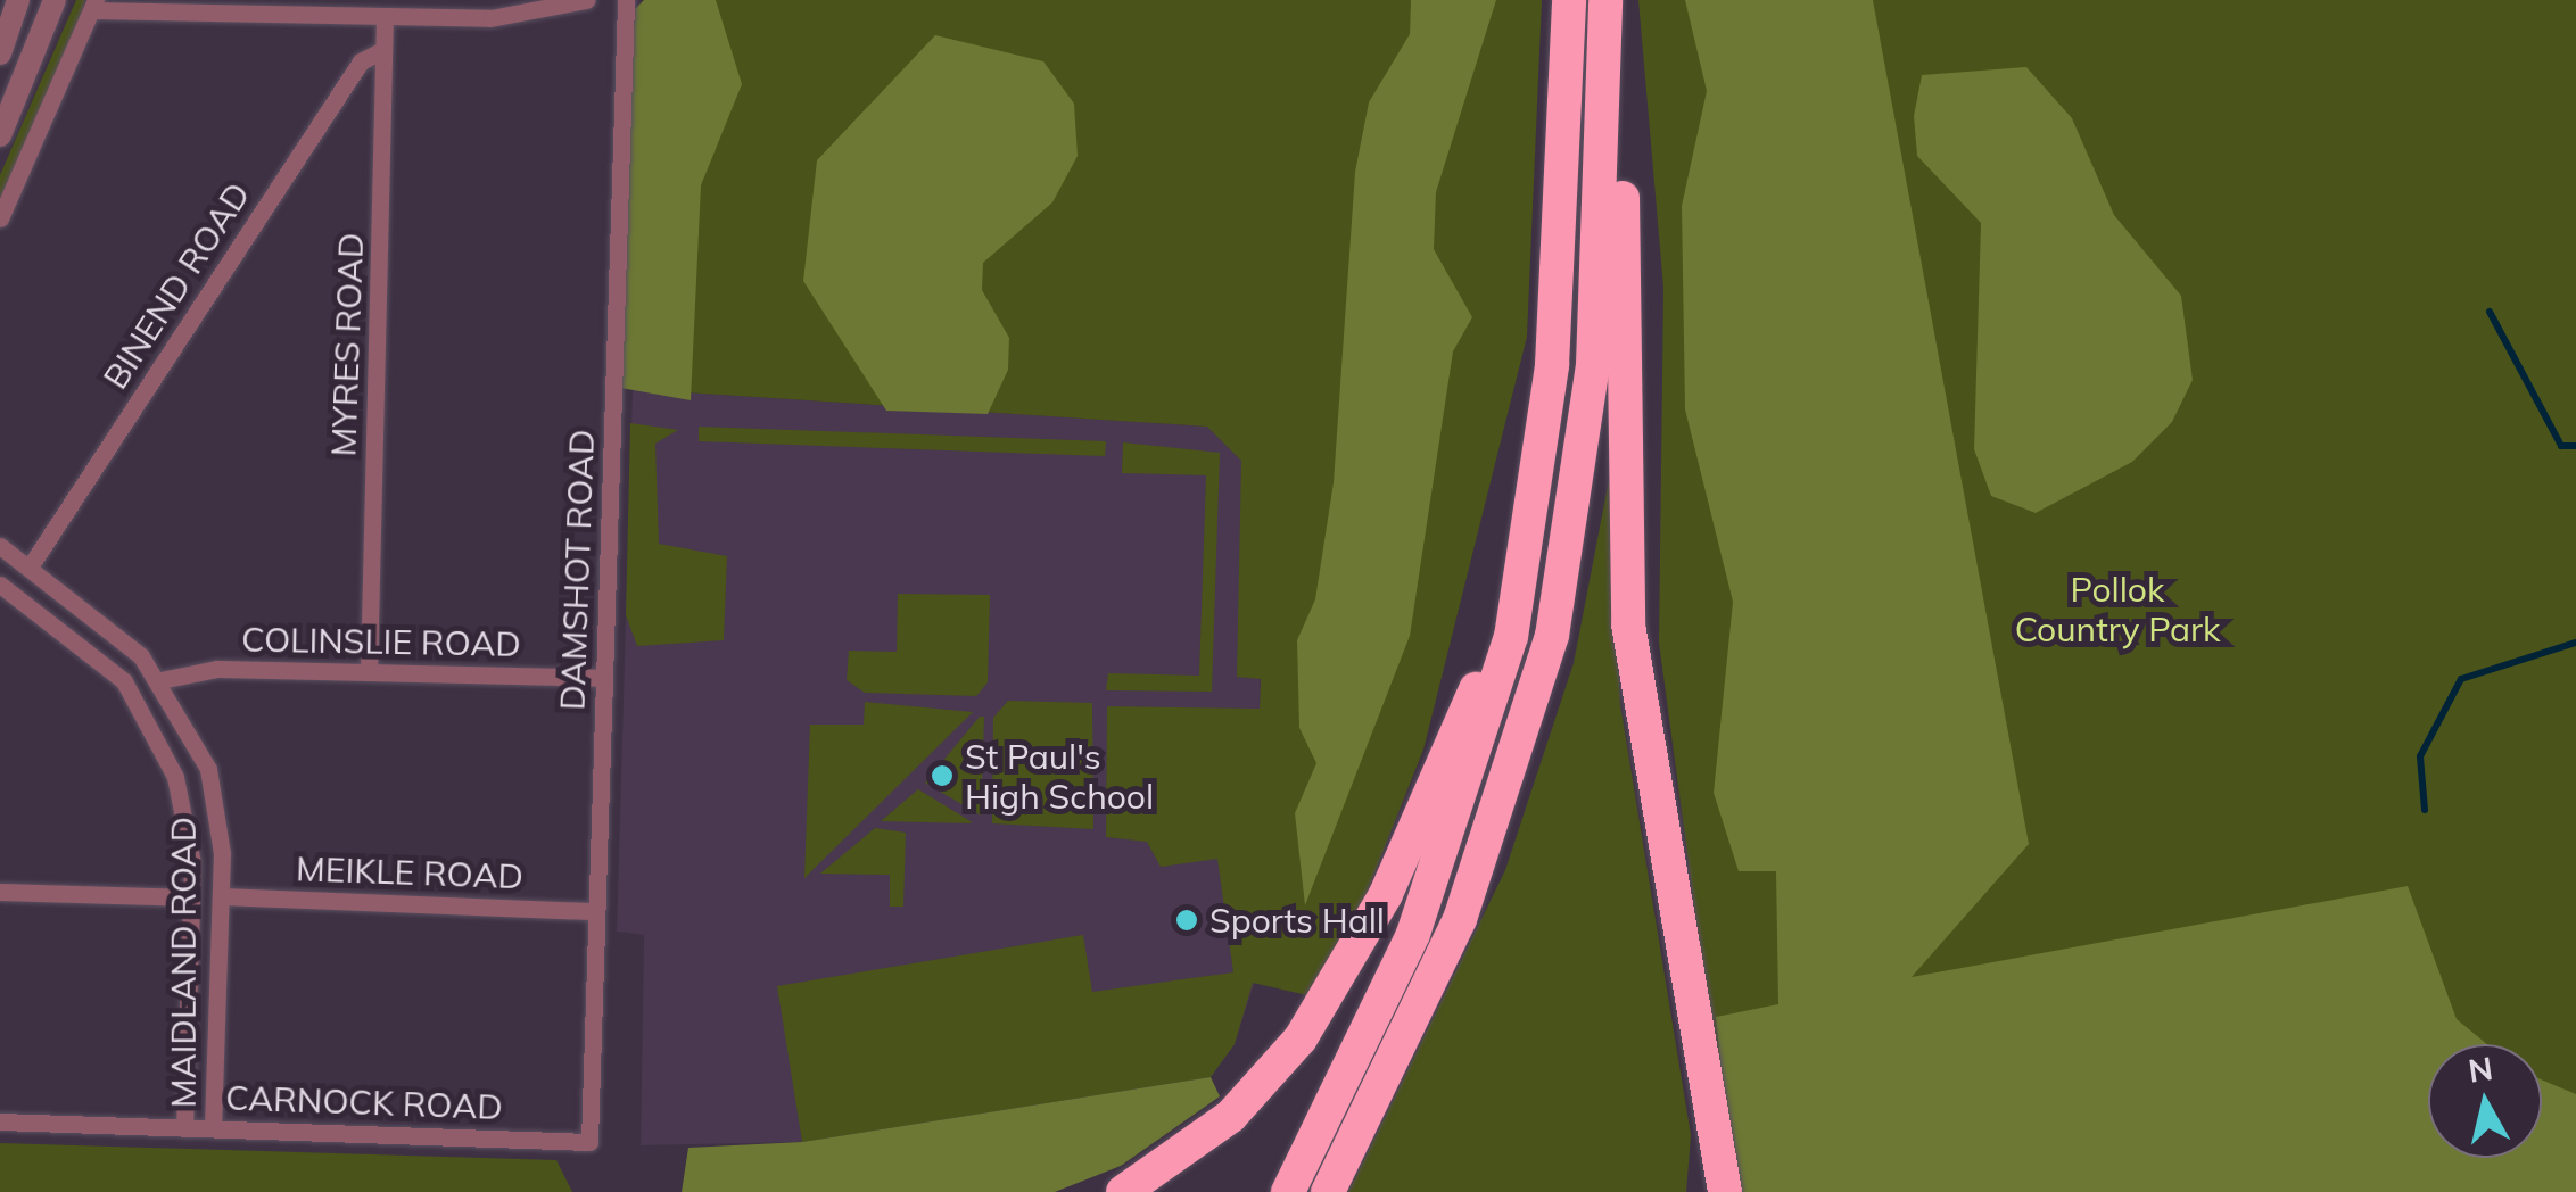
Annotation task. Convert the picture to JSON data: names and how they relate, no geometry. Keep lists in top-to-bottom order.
{
  "streets": {
    "street": [
      "BINEND ROAD",
      "MYRES ROAD",
      "DAMSHOT ROAD",
      "COLINSLIE ROAD",
      "MEIKLE ROAD",
      "MAIDLAND ROAD",
      "CARNOCK ROAD"
    ]
  },
  "crossings": [
    ["BINEND ROAD", "MYRES ROAD"],
    ["BINEND ROAD", "MAIDLAND ROAD"],
    ["MYRES ROAD", "COLINSLIE ROAD"],
    ["DAMSHOT ROAD", "COLINSLIE ROAD"],
    ["DAMSHOT ROAD", "MEIKLE ROAD"],
    ["DAMSHOT ROAD", "CARNOCK ROAD"],
    ["COLINSLIE ROAD", "MAIDLAND ROAD"],
    ["MEIKLE ROAD", "MAIDLAND ROAD"],
    ["MAIDLAND ROAD", "CARNOCK ROAD"]
  ],
  "parks": ["Pollok Country Park"],
  "places": ["St Paul's High School", "Sports Hall"],
  "north": "top"
}
